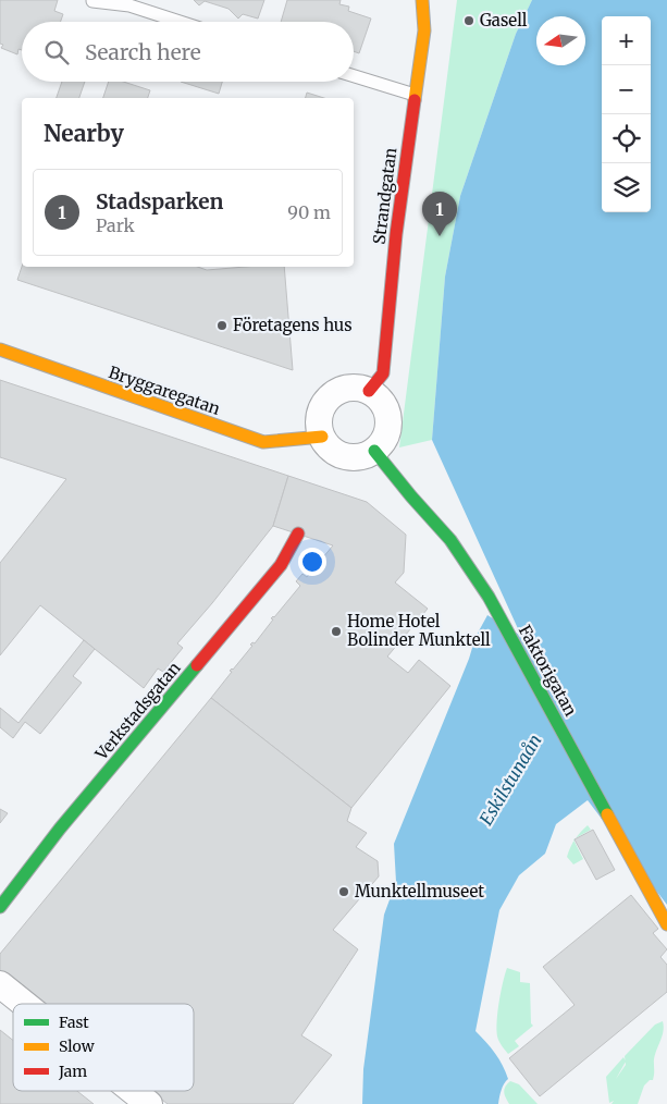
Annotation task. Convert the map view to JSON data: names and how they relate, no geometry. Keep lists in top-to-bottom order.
{
  "streets": {
    "street": [
      "Strandgatan",
      "Bryggaregatan",
      "Faktorigatan",
      "Verkstadsgatan"
    ]
  },
  "crossings": [
    ["Strandgatan", "Bryggaregatan"],
    ["Strandgatan", "Faktorigatan"],
    ["Bryggaregatan", "Faktorigatan"]
  ],
  "water": ["Eskilstunaån"],
  "places": [
    "Gasell",
    "Företagens hus",
    "Home Hotel Bolinder Munktell",
    "Munktellmuseet"
  ],
  "legend": ["Fast", "Slow", "Jam"],
  "north": "left",
  "page": {
    "map_buttons": ["+", "−"],
    "search": "Search here",
    "heading": "Nearby",
    "list": [
      {
        "mark": "1",
        "name": "Stadsparken",
        "note": "Park",
        "value": "90 m"
      }
    ],
    "pins": "1"
  }
}
